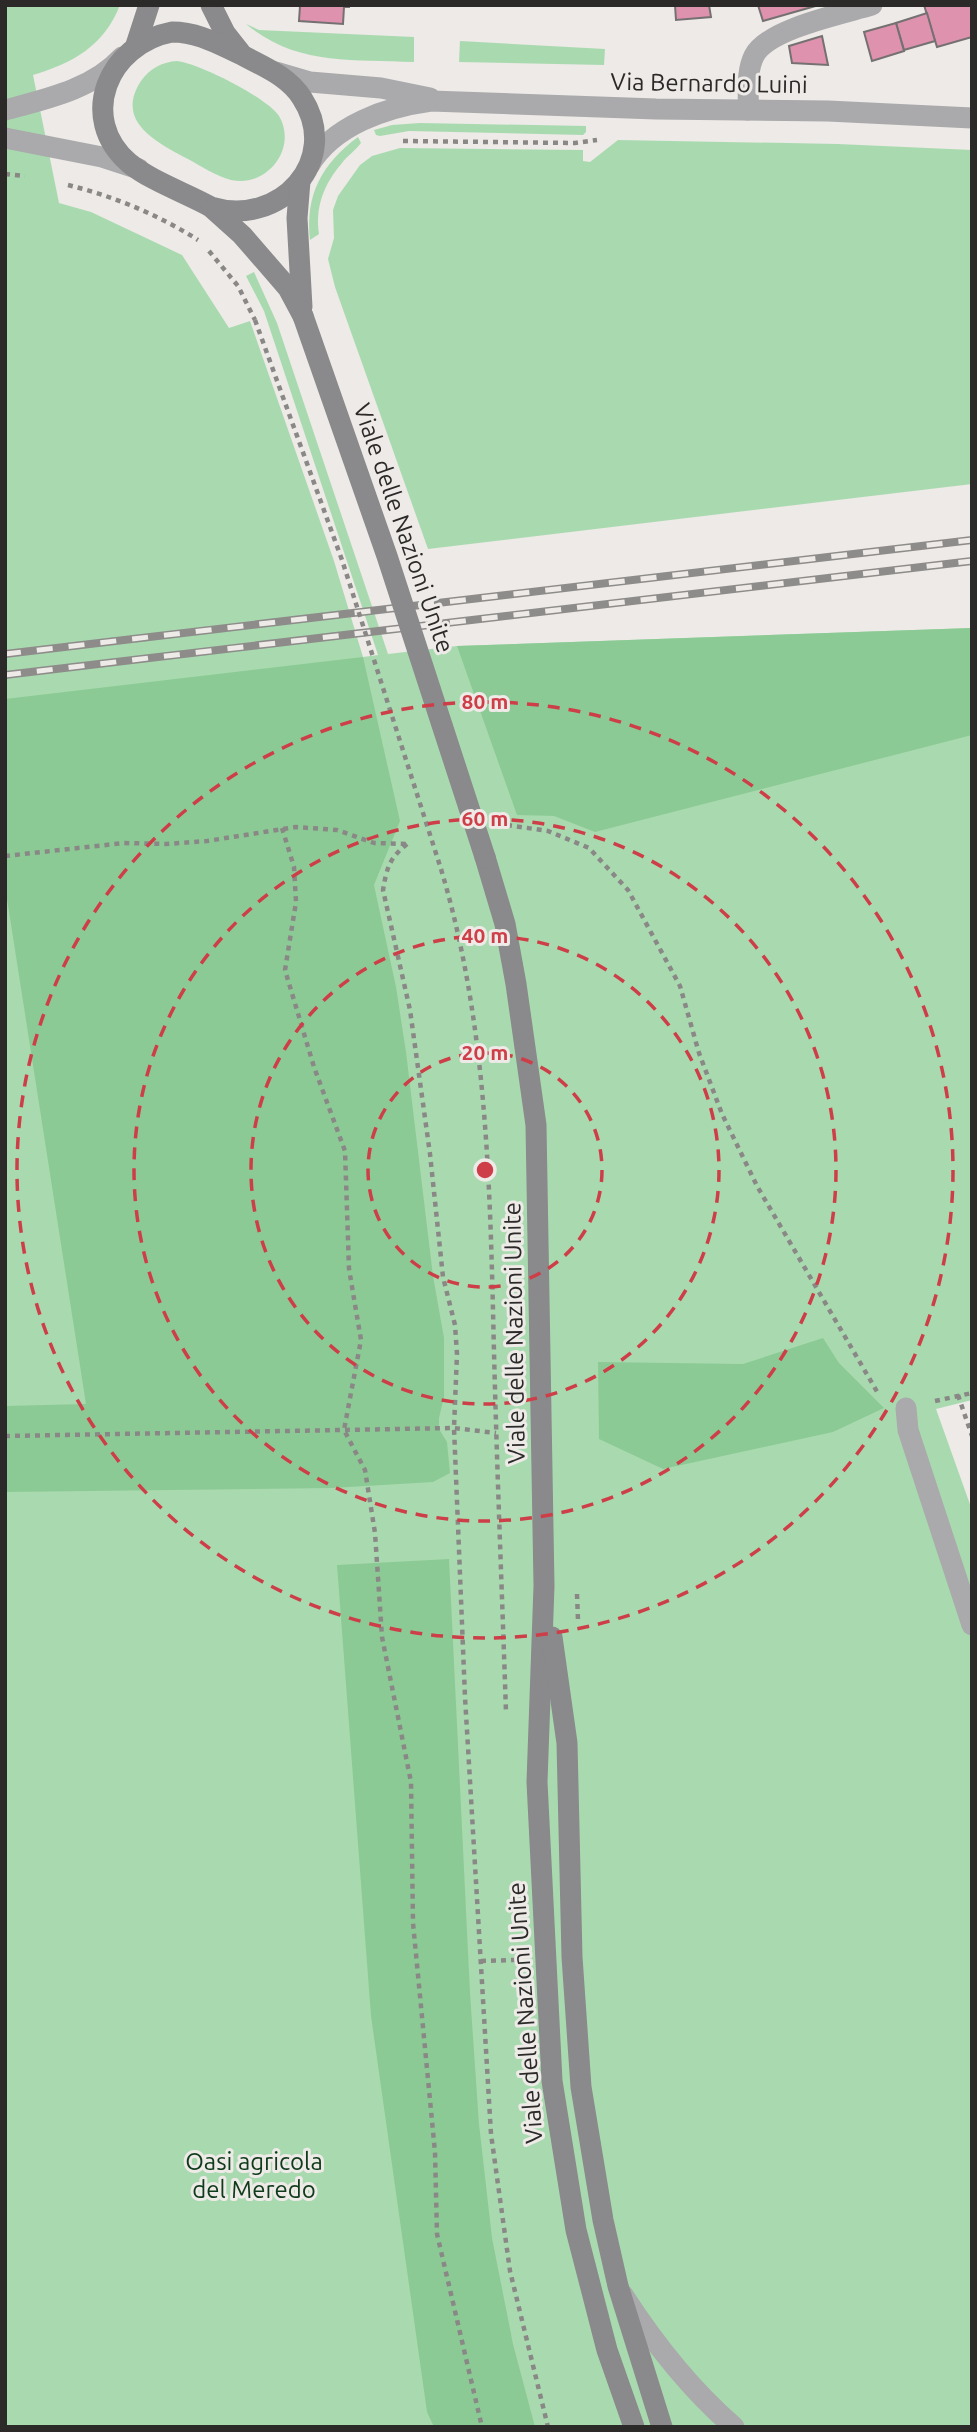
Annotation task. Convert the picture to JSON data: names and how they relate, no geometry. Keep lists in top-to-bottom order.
{
  "streets": {
    "street": ["Via Bernardo Luini", "Viale delle Nazioni Unite"]
  },
  "crossings": [
    ["Via Bernardo Luini", "Viale delle Nazioni Unite"]
  ],
  "parks": ["Oasi agricola del Meredo"],
  "rings": [
    "80 m",
    "60 m",
    "40 m",
    "20 m"
  ]
}
